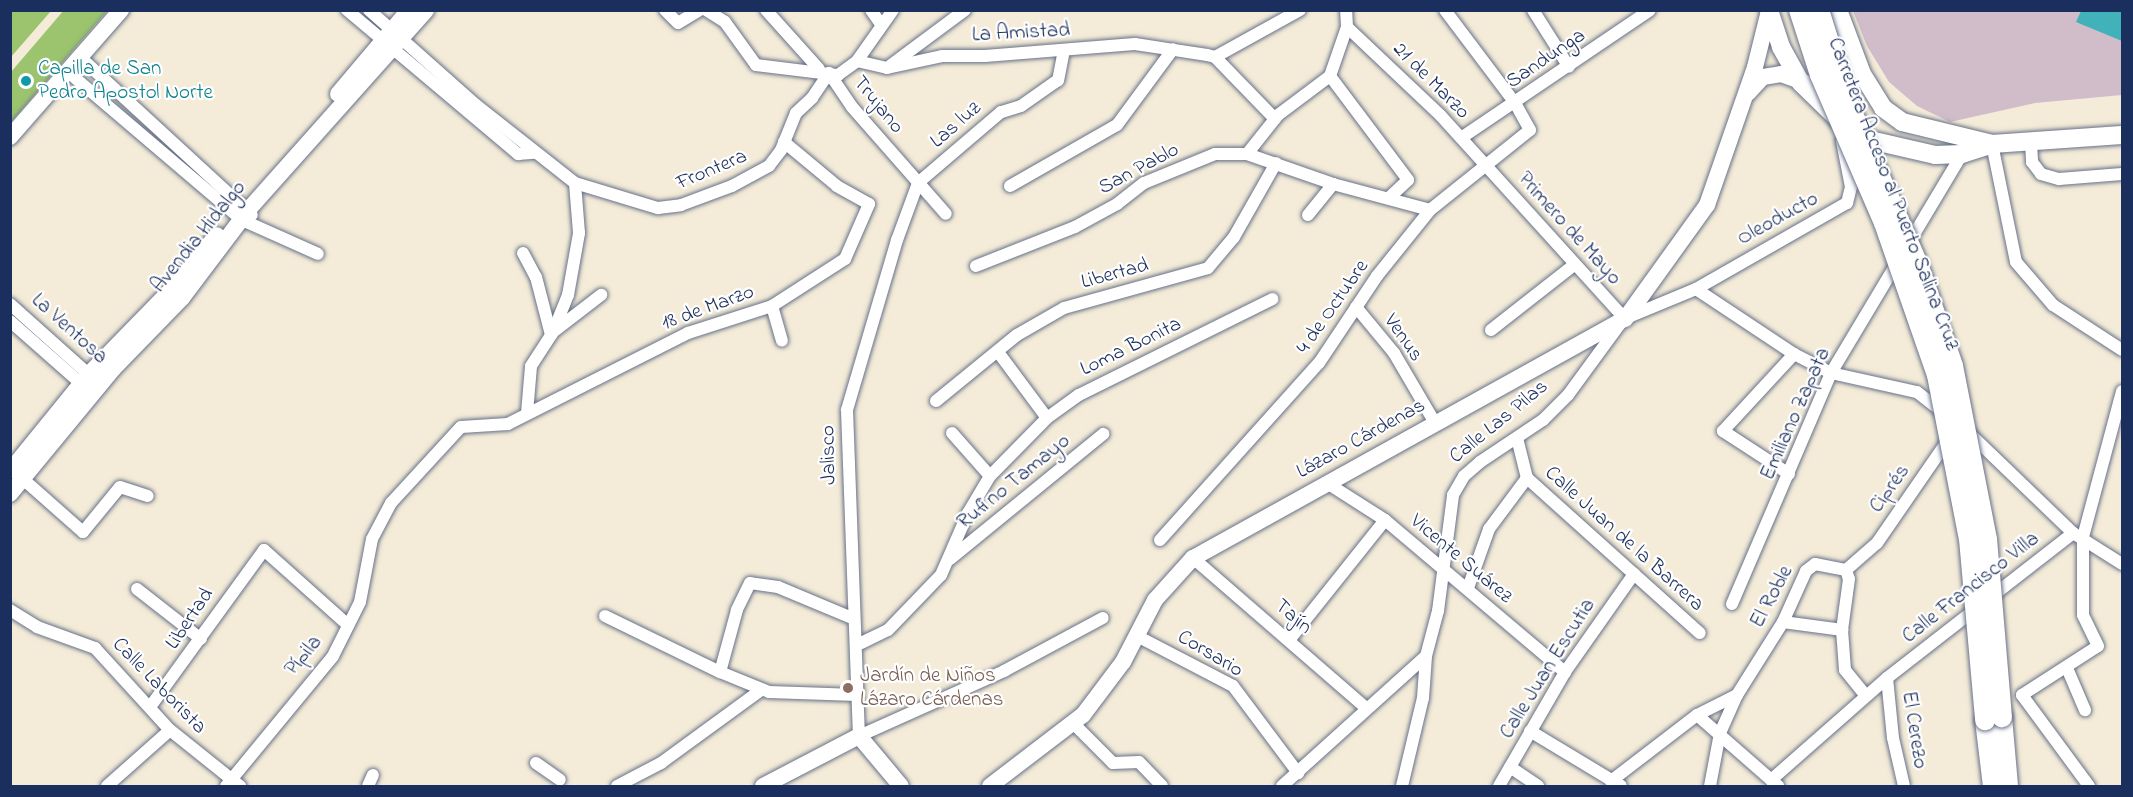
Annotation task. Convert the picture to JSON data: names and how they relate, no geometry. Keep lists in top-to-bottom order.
{
  "streets": {
    "main road": ["Carretera Acceso al Puerto Salina Cruz"],
    "street": [
      "La Amistad",
      "Sandunga",
      "21 de Marzo",
      "Trujano",
      "Las luz",
      "San Pablo",
      "Frontera",
      "Oleoducto",
      "Primero de Mayo",
      "Avendia Hidalgo",
      "Libertad",
      "4 de Octubre",
      "18 de Marzo",
      "La Ventosa",
      "Venus",
      "Loma Bonita",
      "Emiliano Zapata",
      "Calle Las Pilas",
      "Lázaro Cárdenas",
      "Jalisco",
      "Rufino Tamayo",
      "Ciprés",
      "Calle Juan de la Barrera",
      "Vicente Suárez",
      "Calle Francisco Villa",
      "El Roble",
      "Tajín",
      "Corsario",
      "Pípila",
      "Calle Juan Escutia",
      "Calle Laborista",
      "El Cerezo"
    ]
  },
  "crossings": [
    ["La Amistad", "Las luz"],
    ["Sandunga", "21 de Marzo"],
    ["Sandunga", "4 de Octubre"],
    ["21 de Marzo", "Primero de Mayo"],
    ["21 de Marzo", "4 de Octubre"],
    ["Trujano", "Las luz"],
    ["Trujano", "Frontera"],
    ["Trujano", "Jalisco"],
    ["Las luz", "Jalisco"],
    ["San Pablo", "Libertad"],
    ["San Pablo", "4 de Octubre"],
    ["Frontera", "Avendia Hidalgo"],
    ["Frontera", "18 de Marzo"],
    ["Oleoducto", "Primero de Mayo"],
    ["Oleoducto", "Calle Las Pilas"],
    ["Oleoducto", "Lázaro Cárdenas"],
    ["Primero de Mayo", "4 de Octubre"],
    ["Primero de Mayo", "Calle Las Pilas"],
    ["Primero de Mayo", "Lázaro Cárdenas"],
    ["Avendia Hidalgo", "La Ventosa"],
    ["Libertad", "Pípila"],
    ["Libertad", "Calle Laborista"],
    ["4 de Octubre", "Venus"],
    ["18 de Marzo", "Pípila"],
    ["Venus", "Lázaro Cárdenas"],
    ["Loma Bonita", "Rufino Tamayo"],
    ["Calle Las Pilas", "Lázaro Cárdenas"],
    ["Calle Las Pilas", "Calle Juan de la Barrera"],
    ["Calle Las Pilas", "Vicente Suárez"],
    ["Lázaro Cárdenas", "Vicente Suárez"],
    ["Lázaro Cárdenas", "Tajín"],
    ["Lázaro Cárdenas", "Corsario"],
    ["Ciprés", "El Roble"],
    ["Calle Juan de la Barrera", "Calle Juan Escutia"],
    ["Vicente Suárez", "Calle Juan Escutia"],
    ["Calle Francisco Villa", "El Cerezo"],
    ["Pípila", "Calle Laborista"]
  ],
  "places": ["Capilla de San Pedro Apostol Norte", "Jardín de Niños Lázaro Cárdenas"]
}
